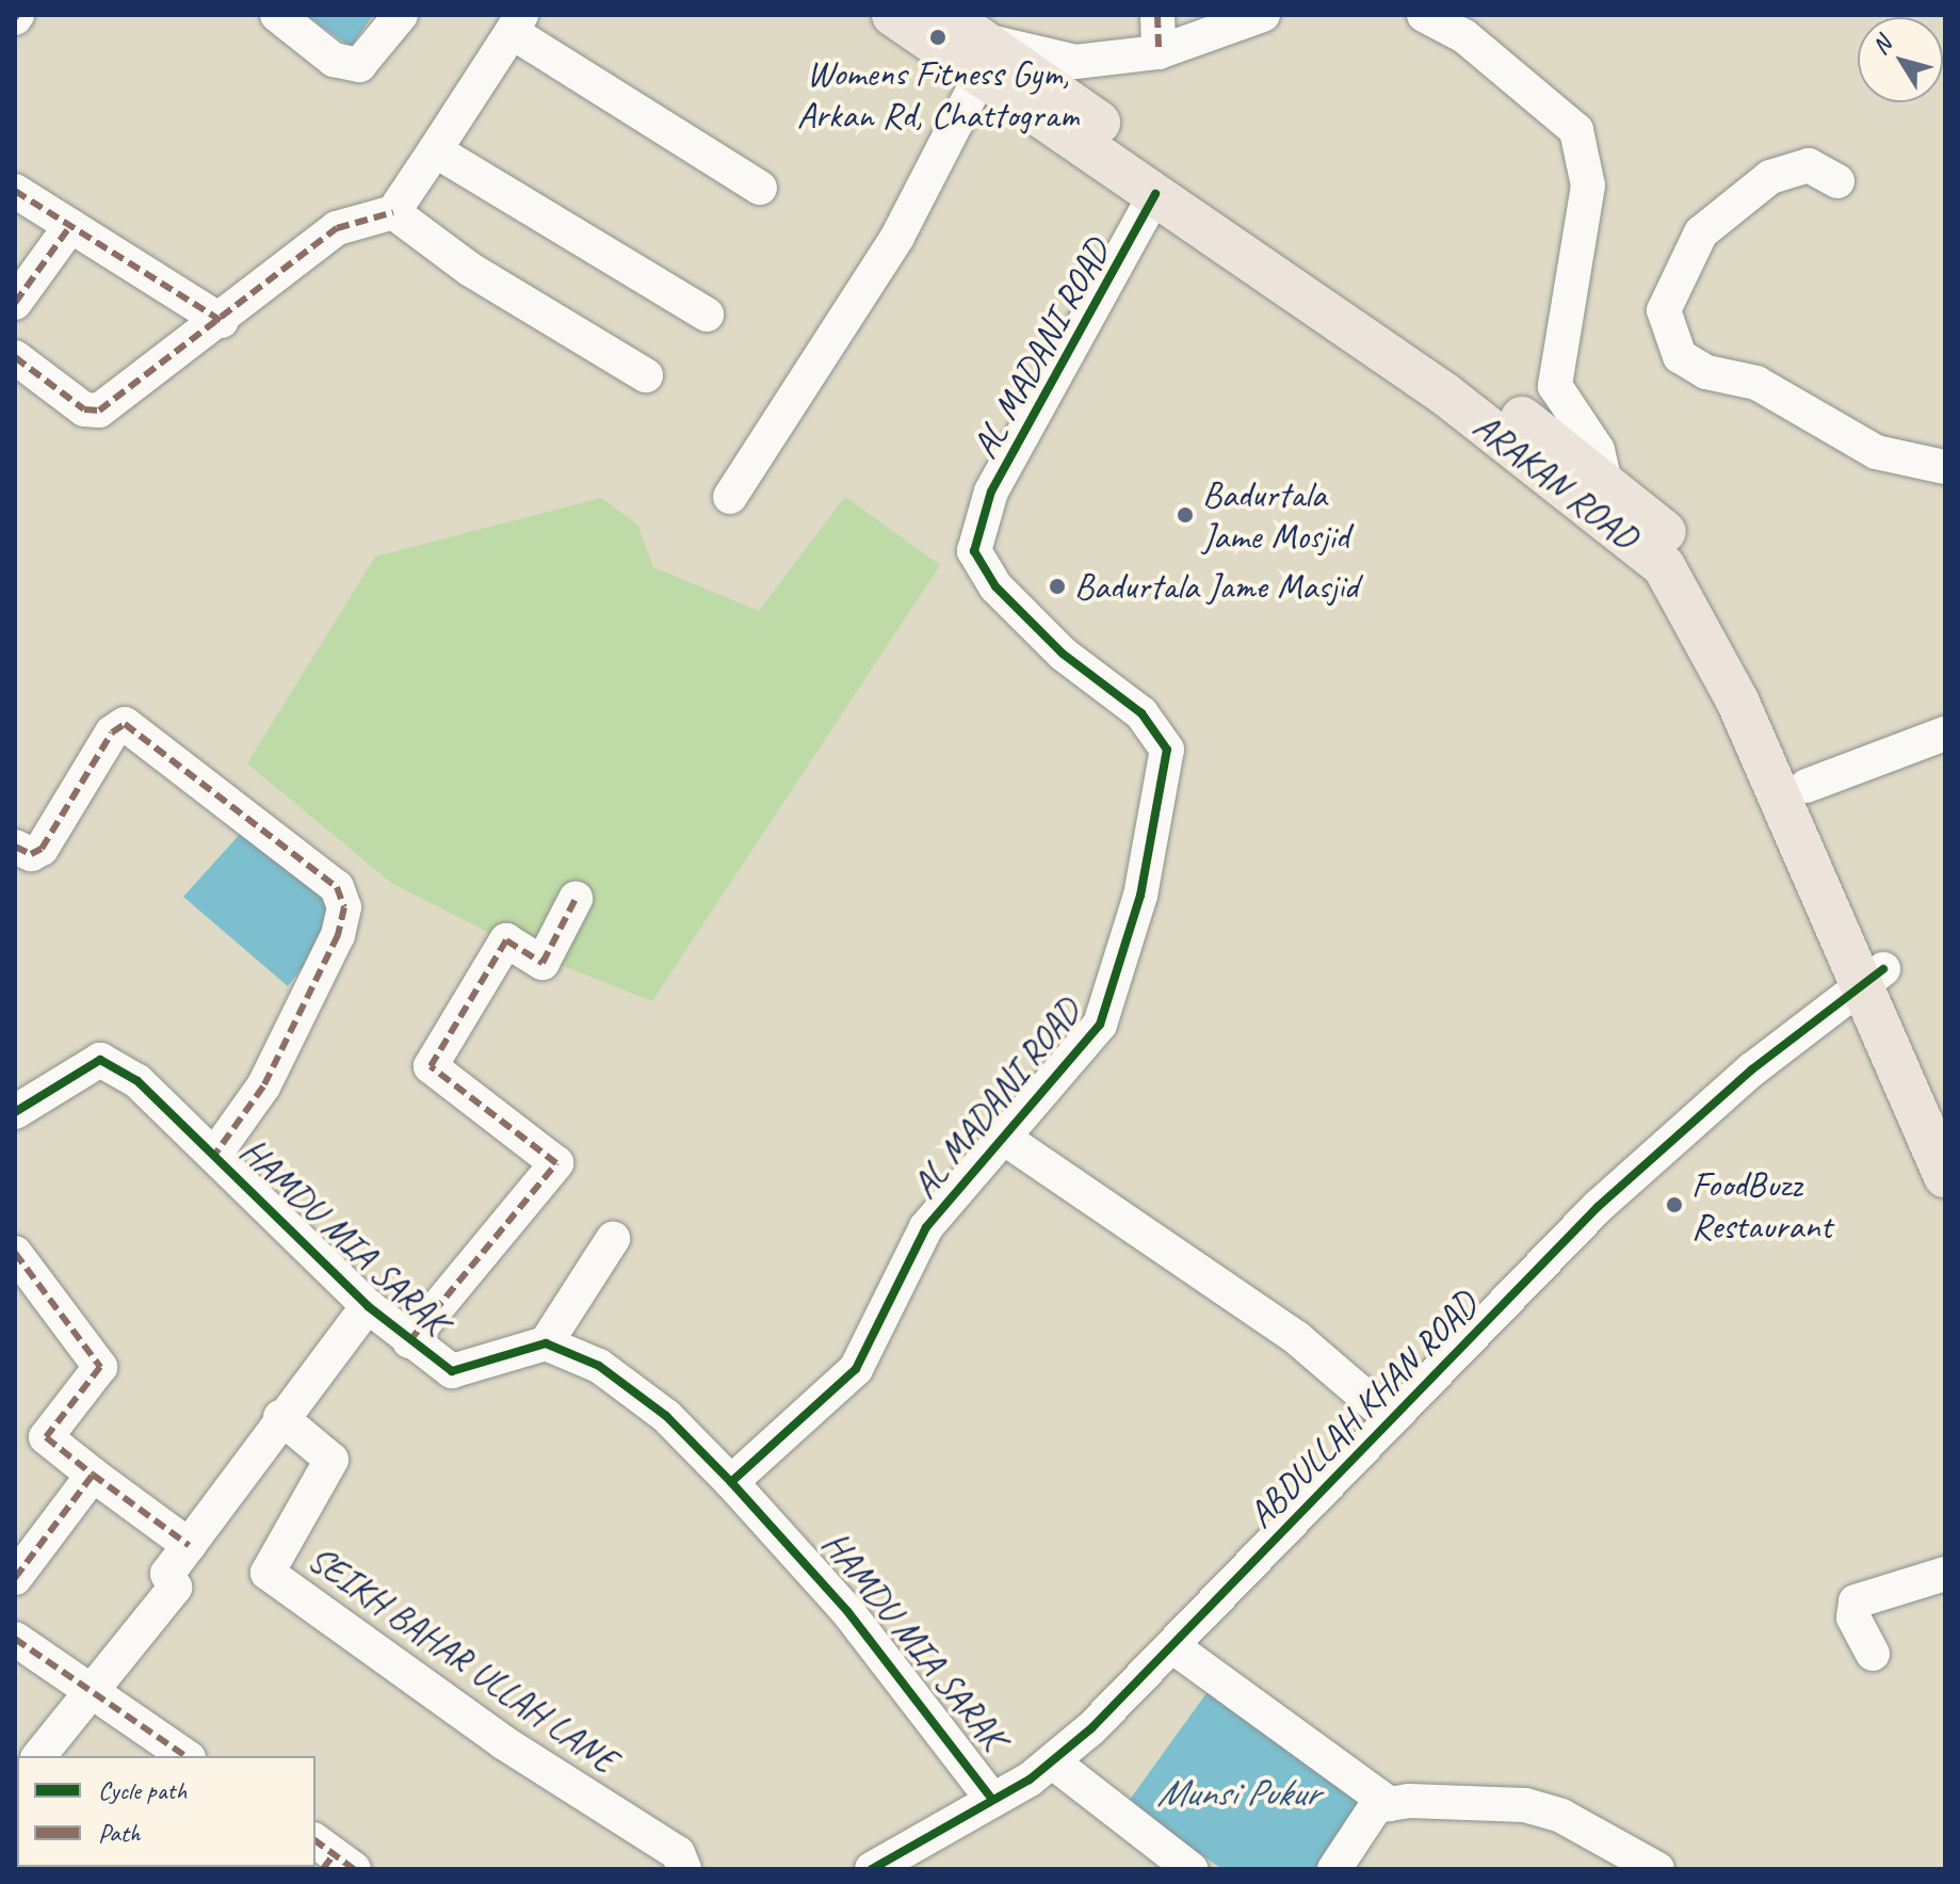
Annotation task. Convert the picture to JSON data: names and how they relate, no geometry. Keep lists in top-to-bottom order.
{
  "streets": {
    "main road": ["ARAKAN ROAD"],
    "street": [
      "AL MADANI ROAD",
      "HAMDU MIA SARAK",
      "ABDULLAH KHAN ROAD",
      "SEIKH BAHAR ULLAH LANE"
    ]
  },
  "crossings": [
    ["AL MADANI ROAD", "ARAKAN ROAD"],
    ["AL MADANI ROAD", "HAMDU MIA SARAK"],
    ["ARAKAN ROAD", "ABDULLAH KHAN ROAD"],
    ["HAMDU MIA SARAK", "ABDULLAH KHAN ROAD"]
  ],
  "water": ["Munsi Pukur"],
  "places": [
    "Womens Fitness Gym, Arkan Rd, Chattogram",
    "Badurtala Jame Mosjid",
    "Badurtala Jame Masjid",
    "FoodBuzz Restaurant"
  ],
  "legend": ["Cycle path", "Path"],
  "north": "top left"
}
